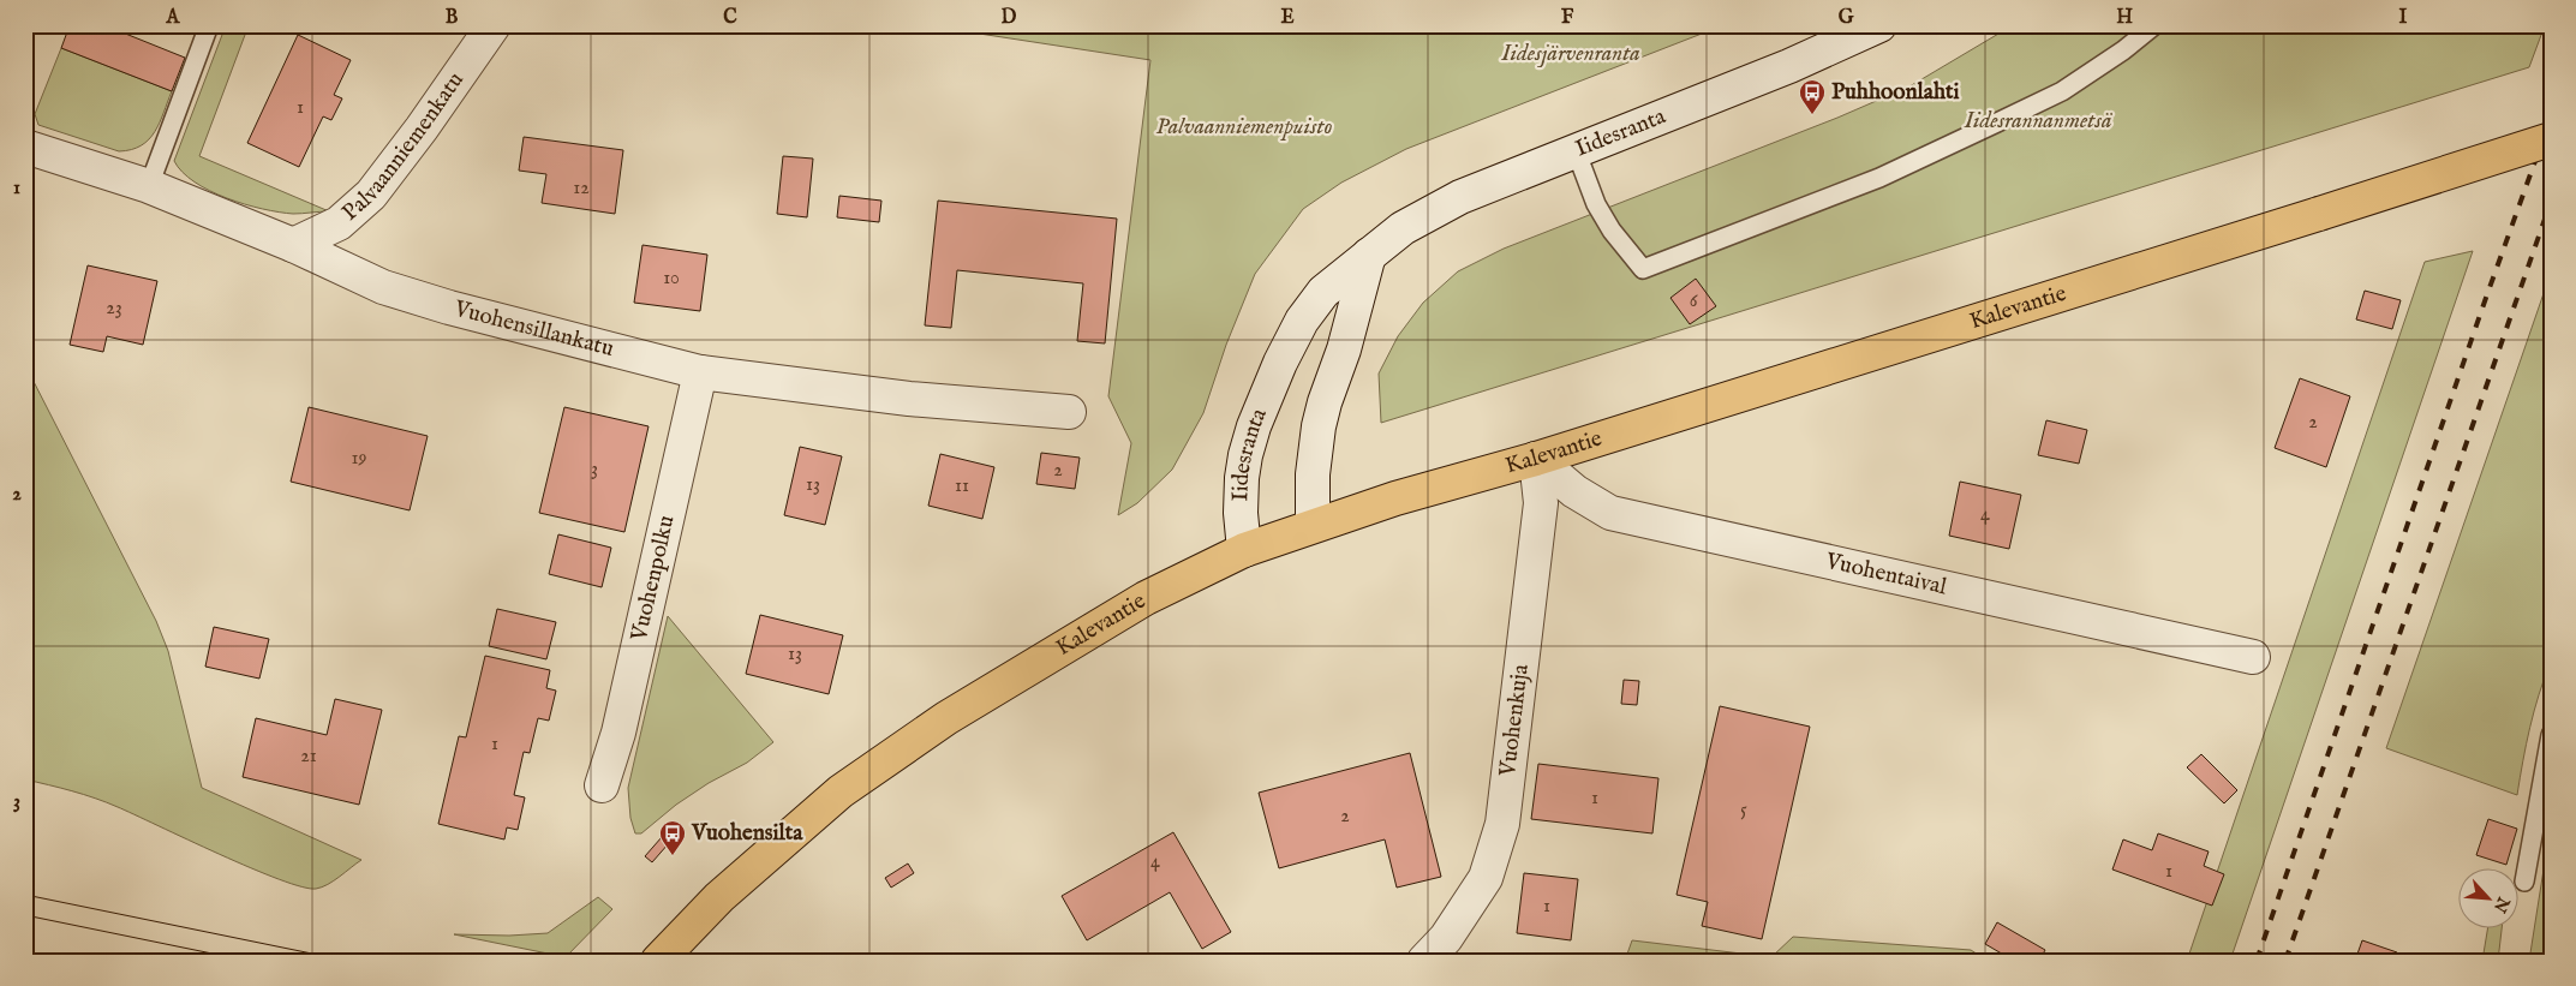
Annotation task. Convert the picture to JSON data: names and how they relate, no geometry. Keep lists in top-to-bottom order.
{
  "streets": {
    "main road": ["Kalevantie"],
    "street": [
      "Iidesranta",
      "Palvaanniemenkatu",
      "Vuohensillankatu",
      "Vuohentaival",
      "Vuohenpolku",
      "Vuohenkuja"
    ]
  },
  "crossings": [
    ["Iidesranta", "Kalevantie"],
    ["Palvaanniemenkatu", "Vuohensillankatu"],
    ["Kalevantie", "Vuohentaival"],
    ["Kalevantie", "Vuohenkuja"],
    ["Vuohensillankatu", "Vuohenpolku"],
    ["Vuohentaival", "Vuohenkuja"]
  ],
  "parks": ["Iidesjärvenranta", "Iidesrannanmetsä", "Palvaanniemenpuisto"],
  "places": {
    "bus stop": ["Puhhoonlahti", "Vuohensilta"]
  },
  "house_numbers": [
    "1",
    "12",
    "10",
    "6",
    "23",
    "2",
    "19",
    "3",
    "2",
    "13",
    "11",
    "4",
    "13",
    "1",
    "21",
    "1",
    "5",
    "2",
    "4",
    "1",
    "1"
  ],
  "north": "bottom right",
  "grid": {
    "columns": [
      "A",
      "B",
      "C",
      "D",
      "E",
      "F",
      "G",
      "H",
      "I"
    ],
    "rows": ["1", "2", "3"]
  }
}
